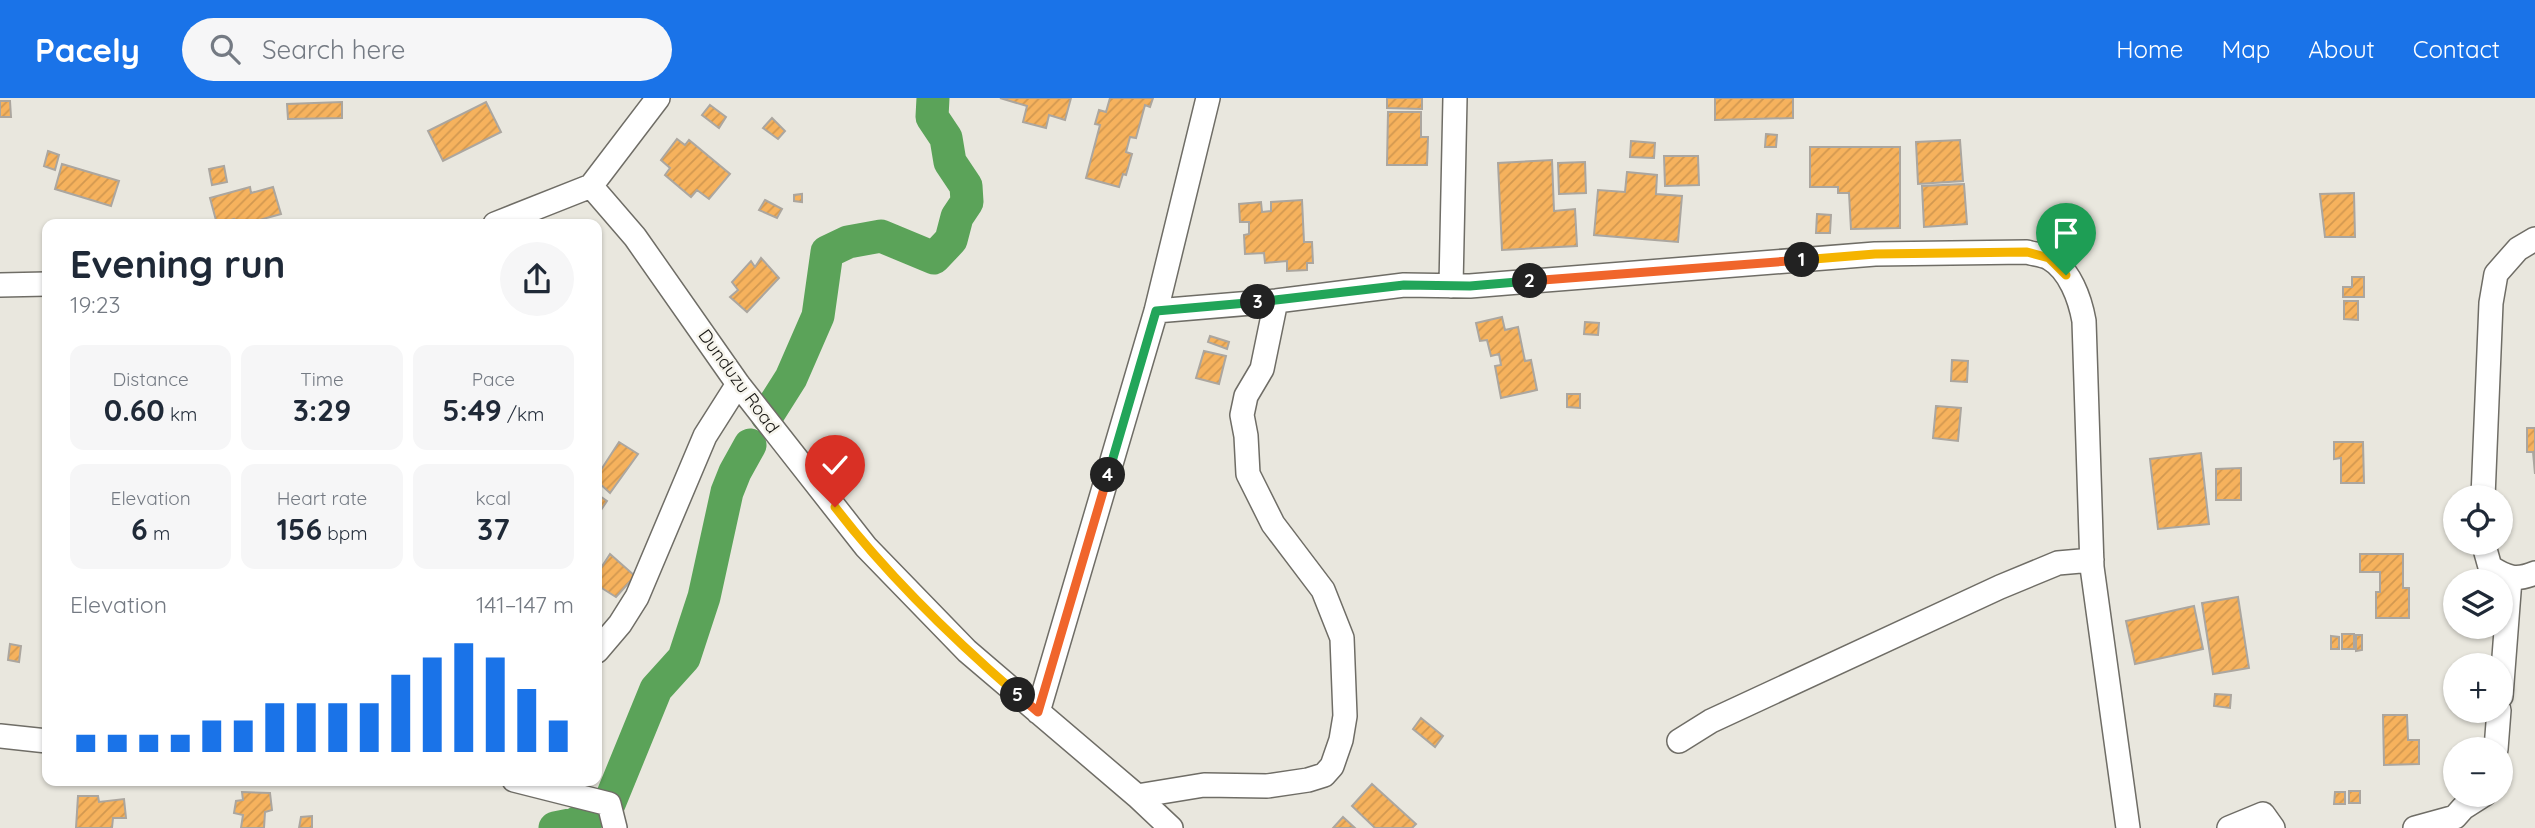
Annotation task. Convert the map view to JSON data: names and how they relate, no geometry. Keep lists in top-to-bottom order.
{
  "streets": {
    "street": ["Dunduzu Road"]
  },
  "page": {
    "header": "Pacely",
    "search": "Search here",
    "nav": [
      "Home",
      "Map",
      "About",
      "Contact"
    ],
    "heading": ["Evening run", "19:23"],
    "pins": [
      "1",
      "2",
      "3",
      "4",
      "5"
    ],
    "stats": [
      ["Distance", "0.60 km"],
      ["Time", "3:29"],
      ["Pace", "5:49 /km"],
      ["Elevation", "6 m"],
      ["Heart rate", "156 bpm"],
      ["kcal", "37"]
    ],
    "map_buttons": ["+", "−"],
    "chart": ["Elevation", "141–147 m"]
  }
}
